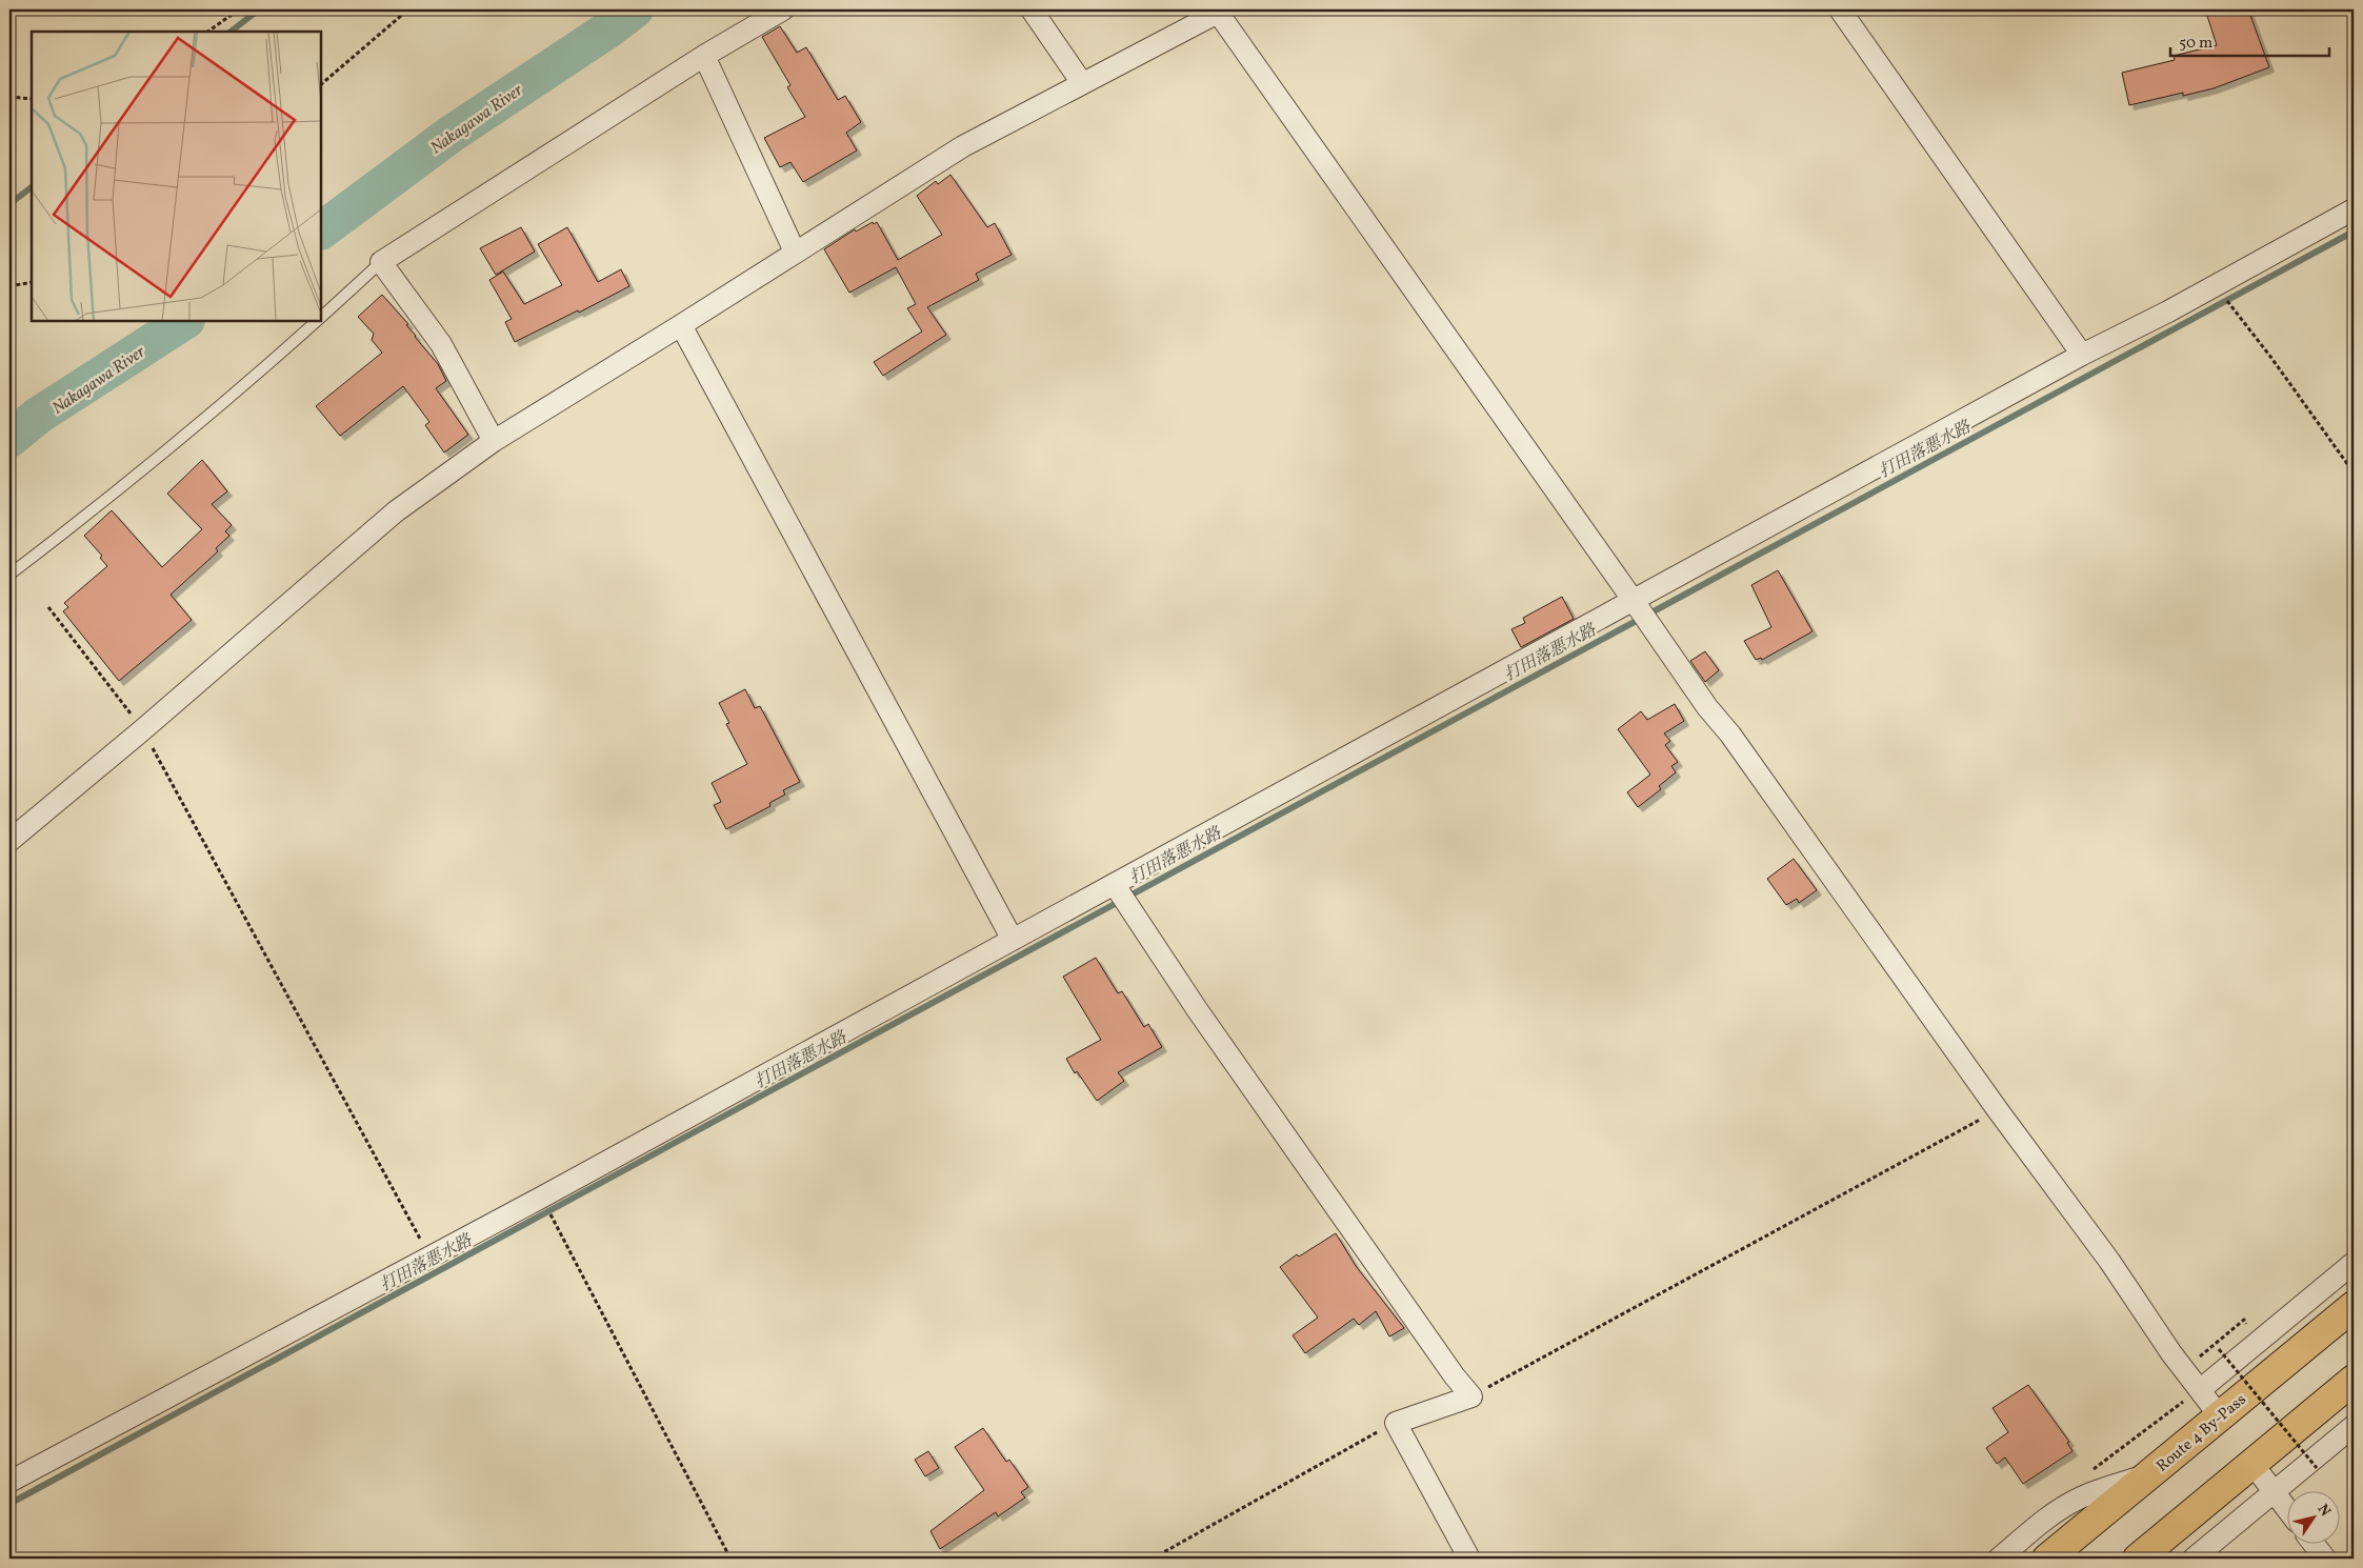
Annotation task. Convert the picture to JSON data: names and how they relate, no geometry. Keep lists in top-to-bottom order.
{
  "streets": {
    "highway": ["Route 4 By-Pass"]
  },
  "water": ["Nakagawa River", "打田落悪水路"],
  "scale_bar": "50 m",
  "north": "top right"
}
